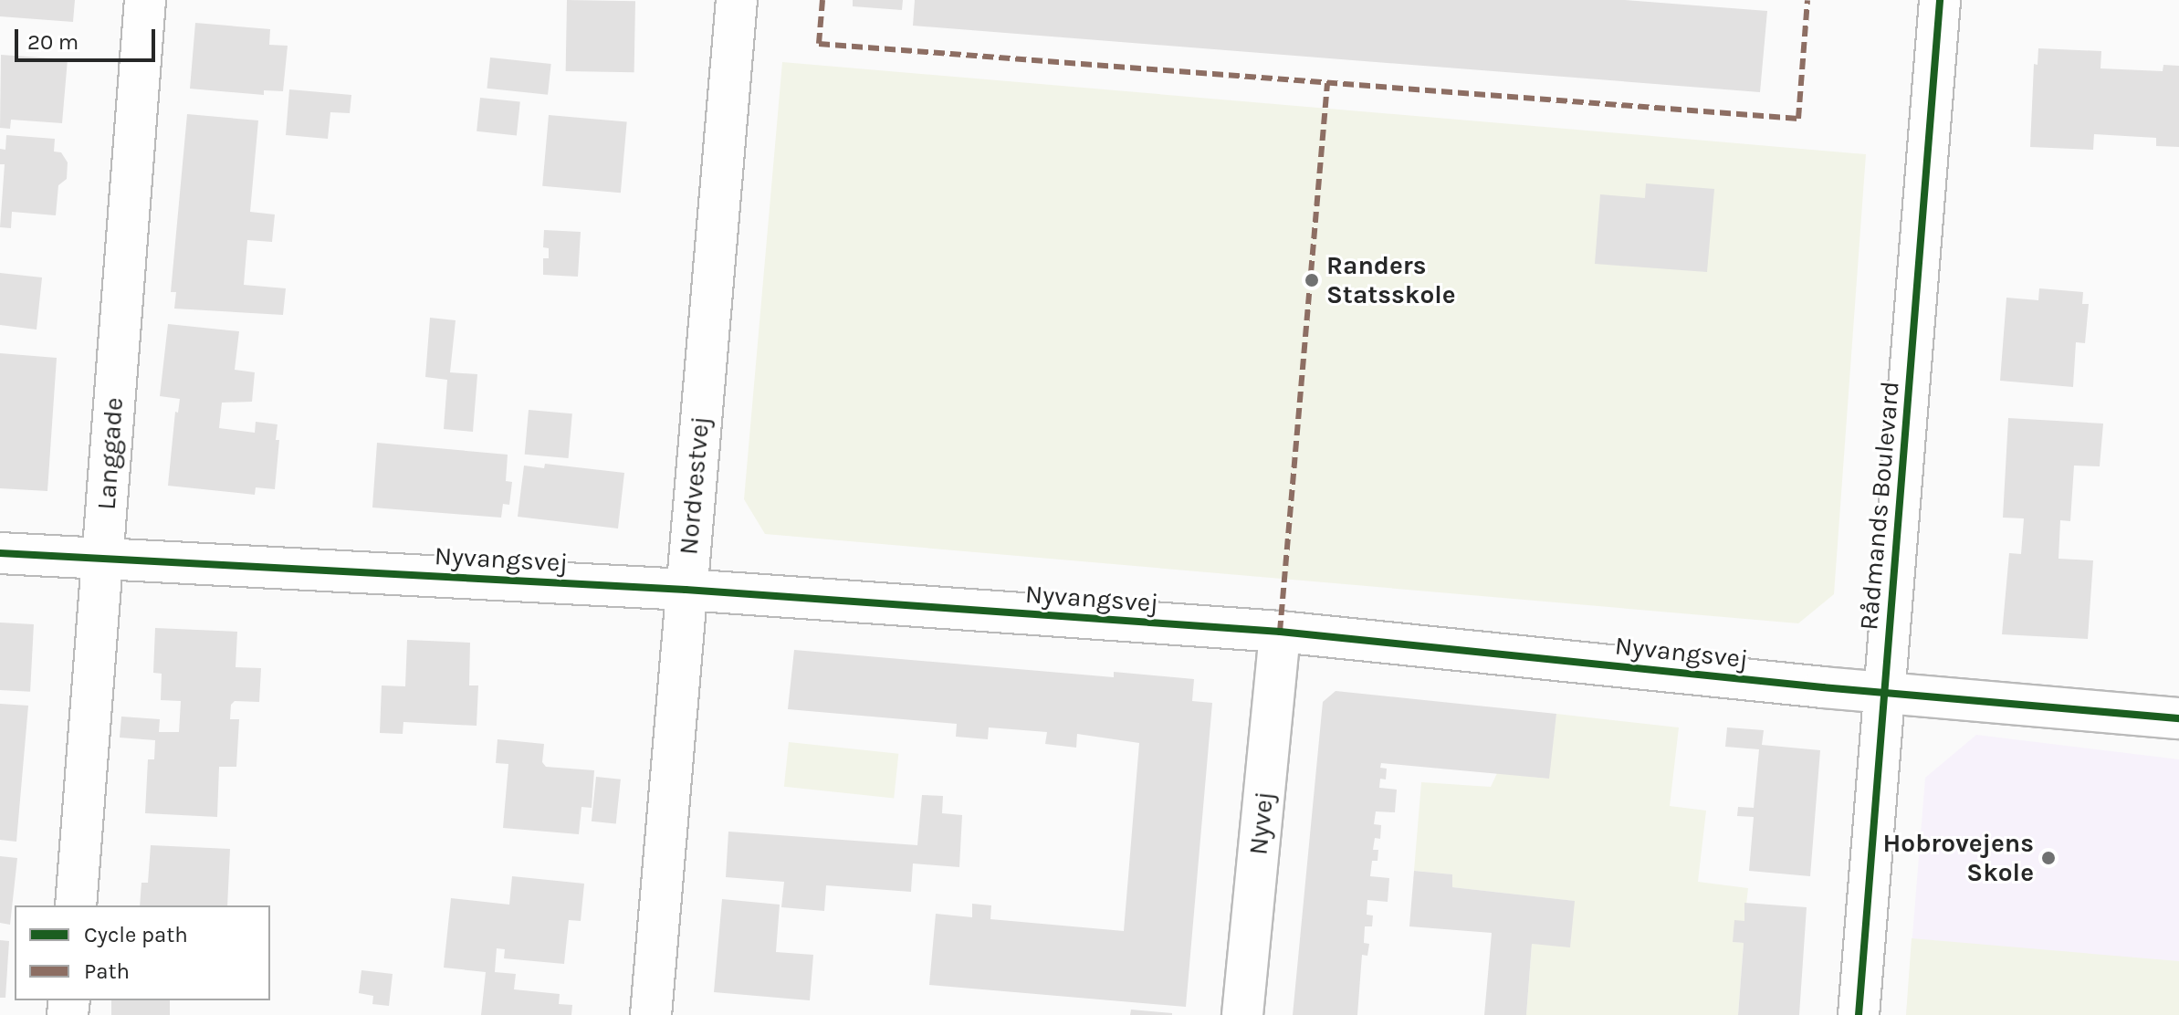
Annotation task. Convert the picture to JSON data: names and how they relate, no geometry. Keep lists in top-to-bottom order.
{
  "streets": {
    "street": [
      "Langgade",
      "Nordvestvej",
      "Rådmands Boulevard",
      "Nyvangsvej",
      "Nyvej"
    ]
  },
  "crossings": [
    ["Langgade", "Nyvangsvej"],
    ["Nordvestvej", "Nyvangsvej"],
    ["Rådmands Boulevard", "Nyvangsvej"],
    ["Nyvangsvej", "Nyvej"]
  ],
  "places": ["Randers Statsskole", "Hobrovejens Skole"],
  "legend": ["Cycle path", "Path"],
  "scale_bar": "20 m"
}
